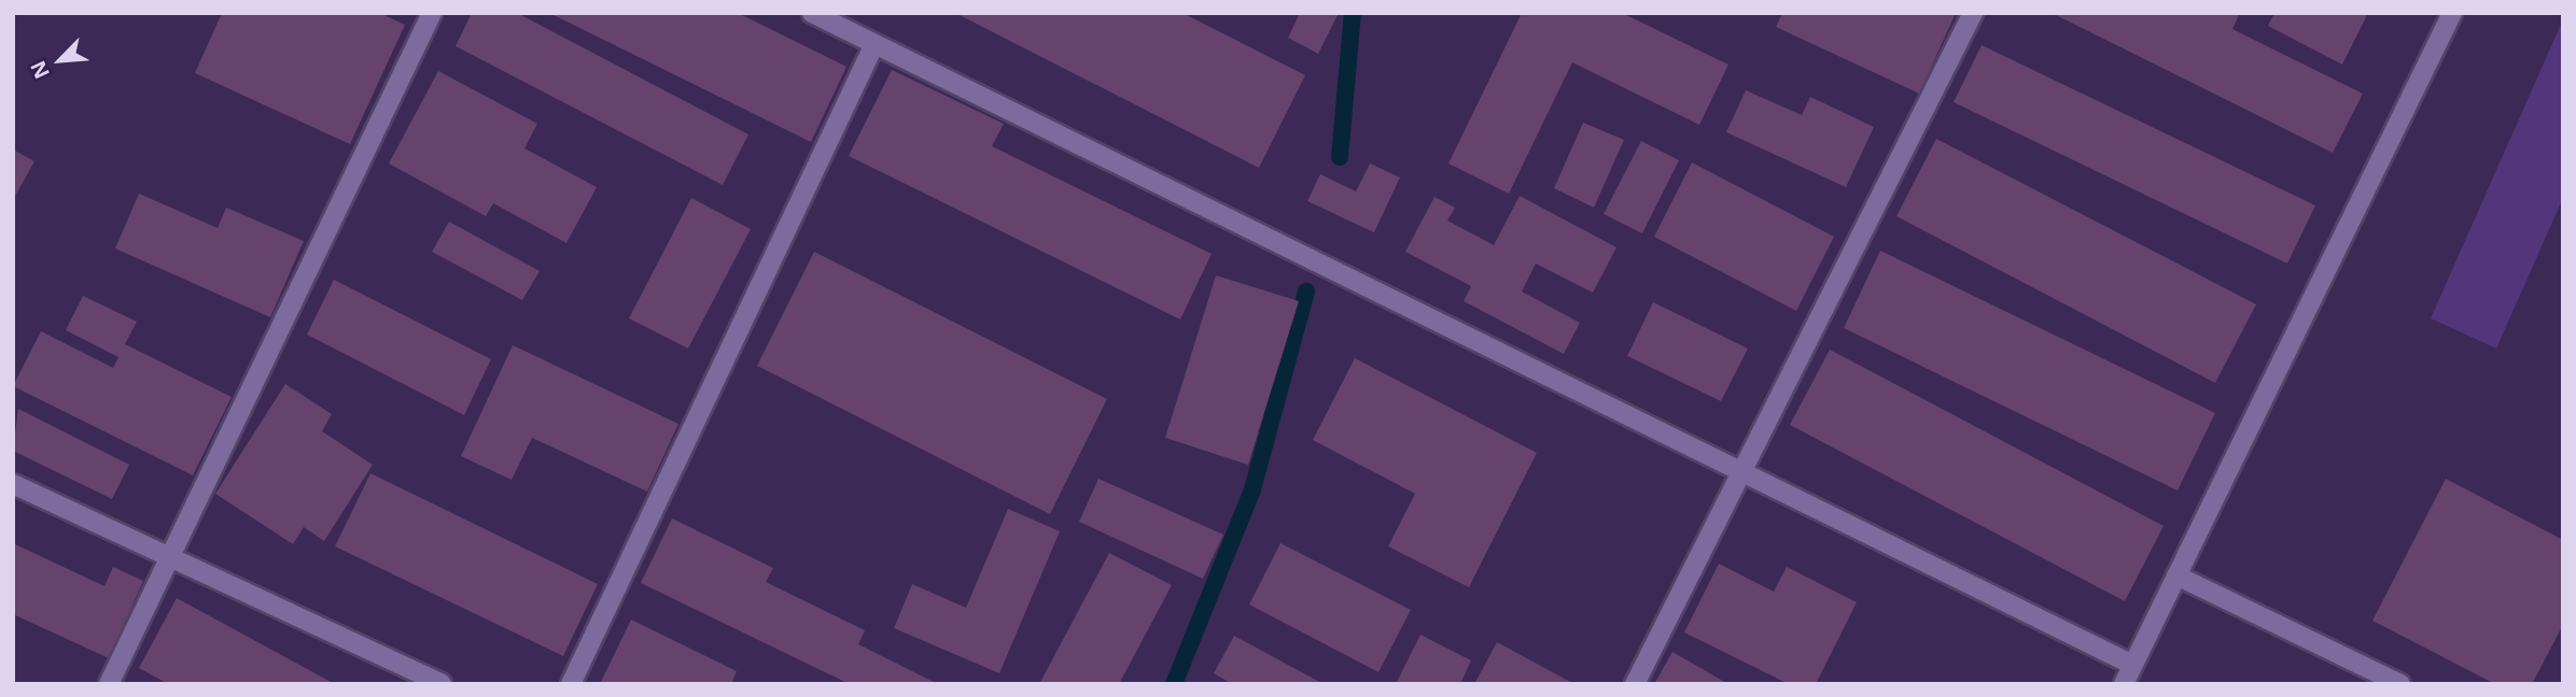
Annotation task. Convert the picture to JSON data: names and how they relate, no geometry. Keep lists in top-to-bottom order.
{
  "north": "bottom left"
}
